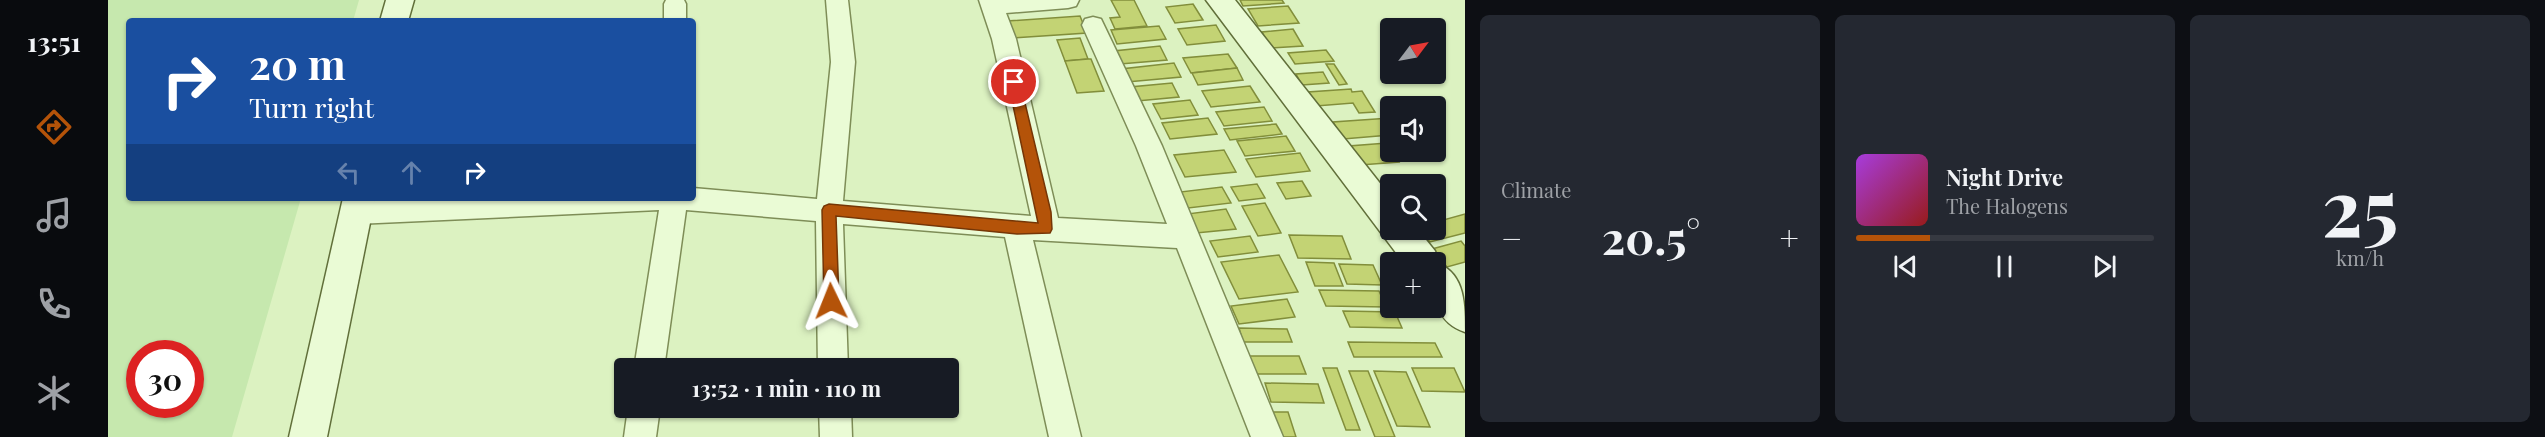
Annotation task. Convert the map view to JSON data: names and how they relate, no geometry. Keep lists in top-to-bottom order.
{
  "north": "top right",
  "page": {
    "tabs": "13:51",
    "tile": [
      "Climate",
      ["25", "km/h"]
    ],
    "map_buttons": "+",
    "turn": ["20 m", "Turn right"],
    "song": ["Night Drive", "The Halogens"],
    "heat": ["−", "20.5°", "+"],
    "limit": "30",
    "trip": "13:52 · 1 min · 110 m"
  }
}
